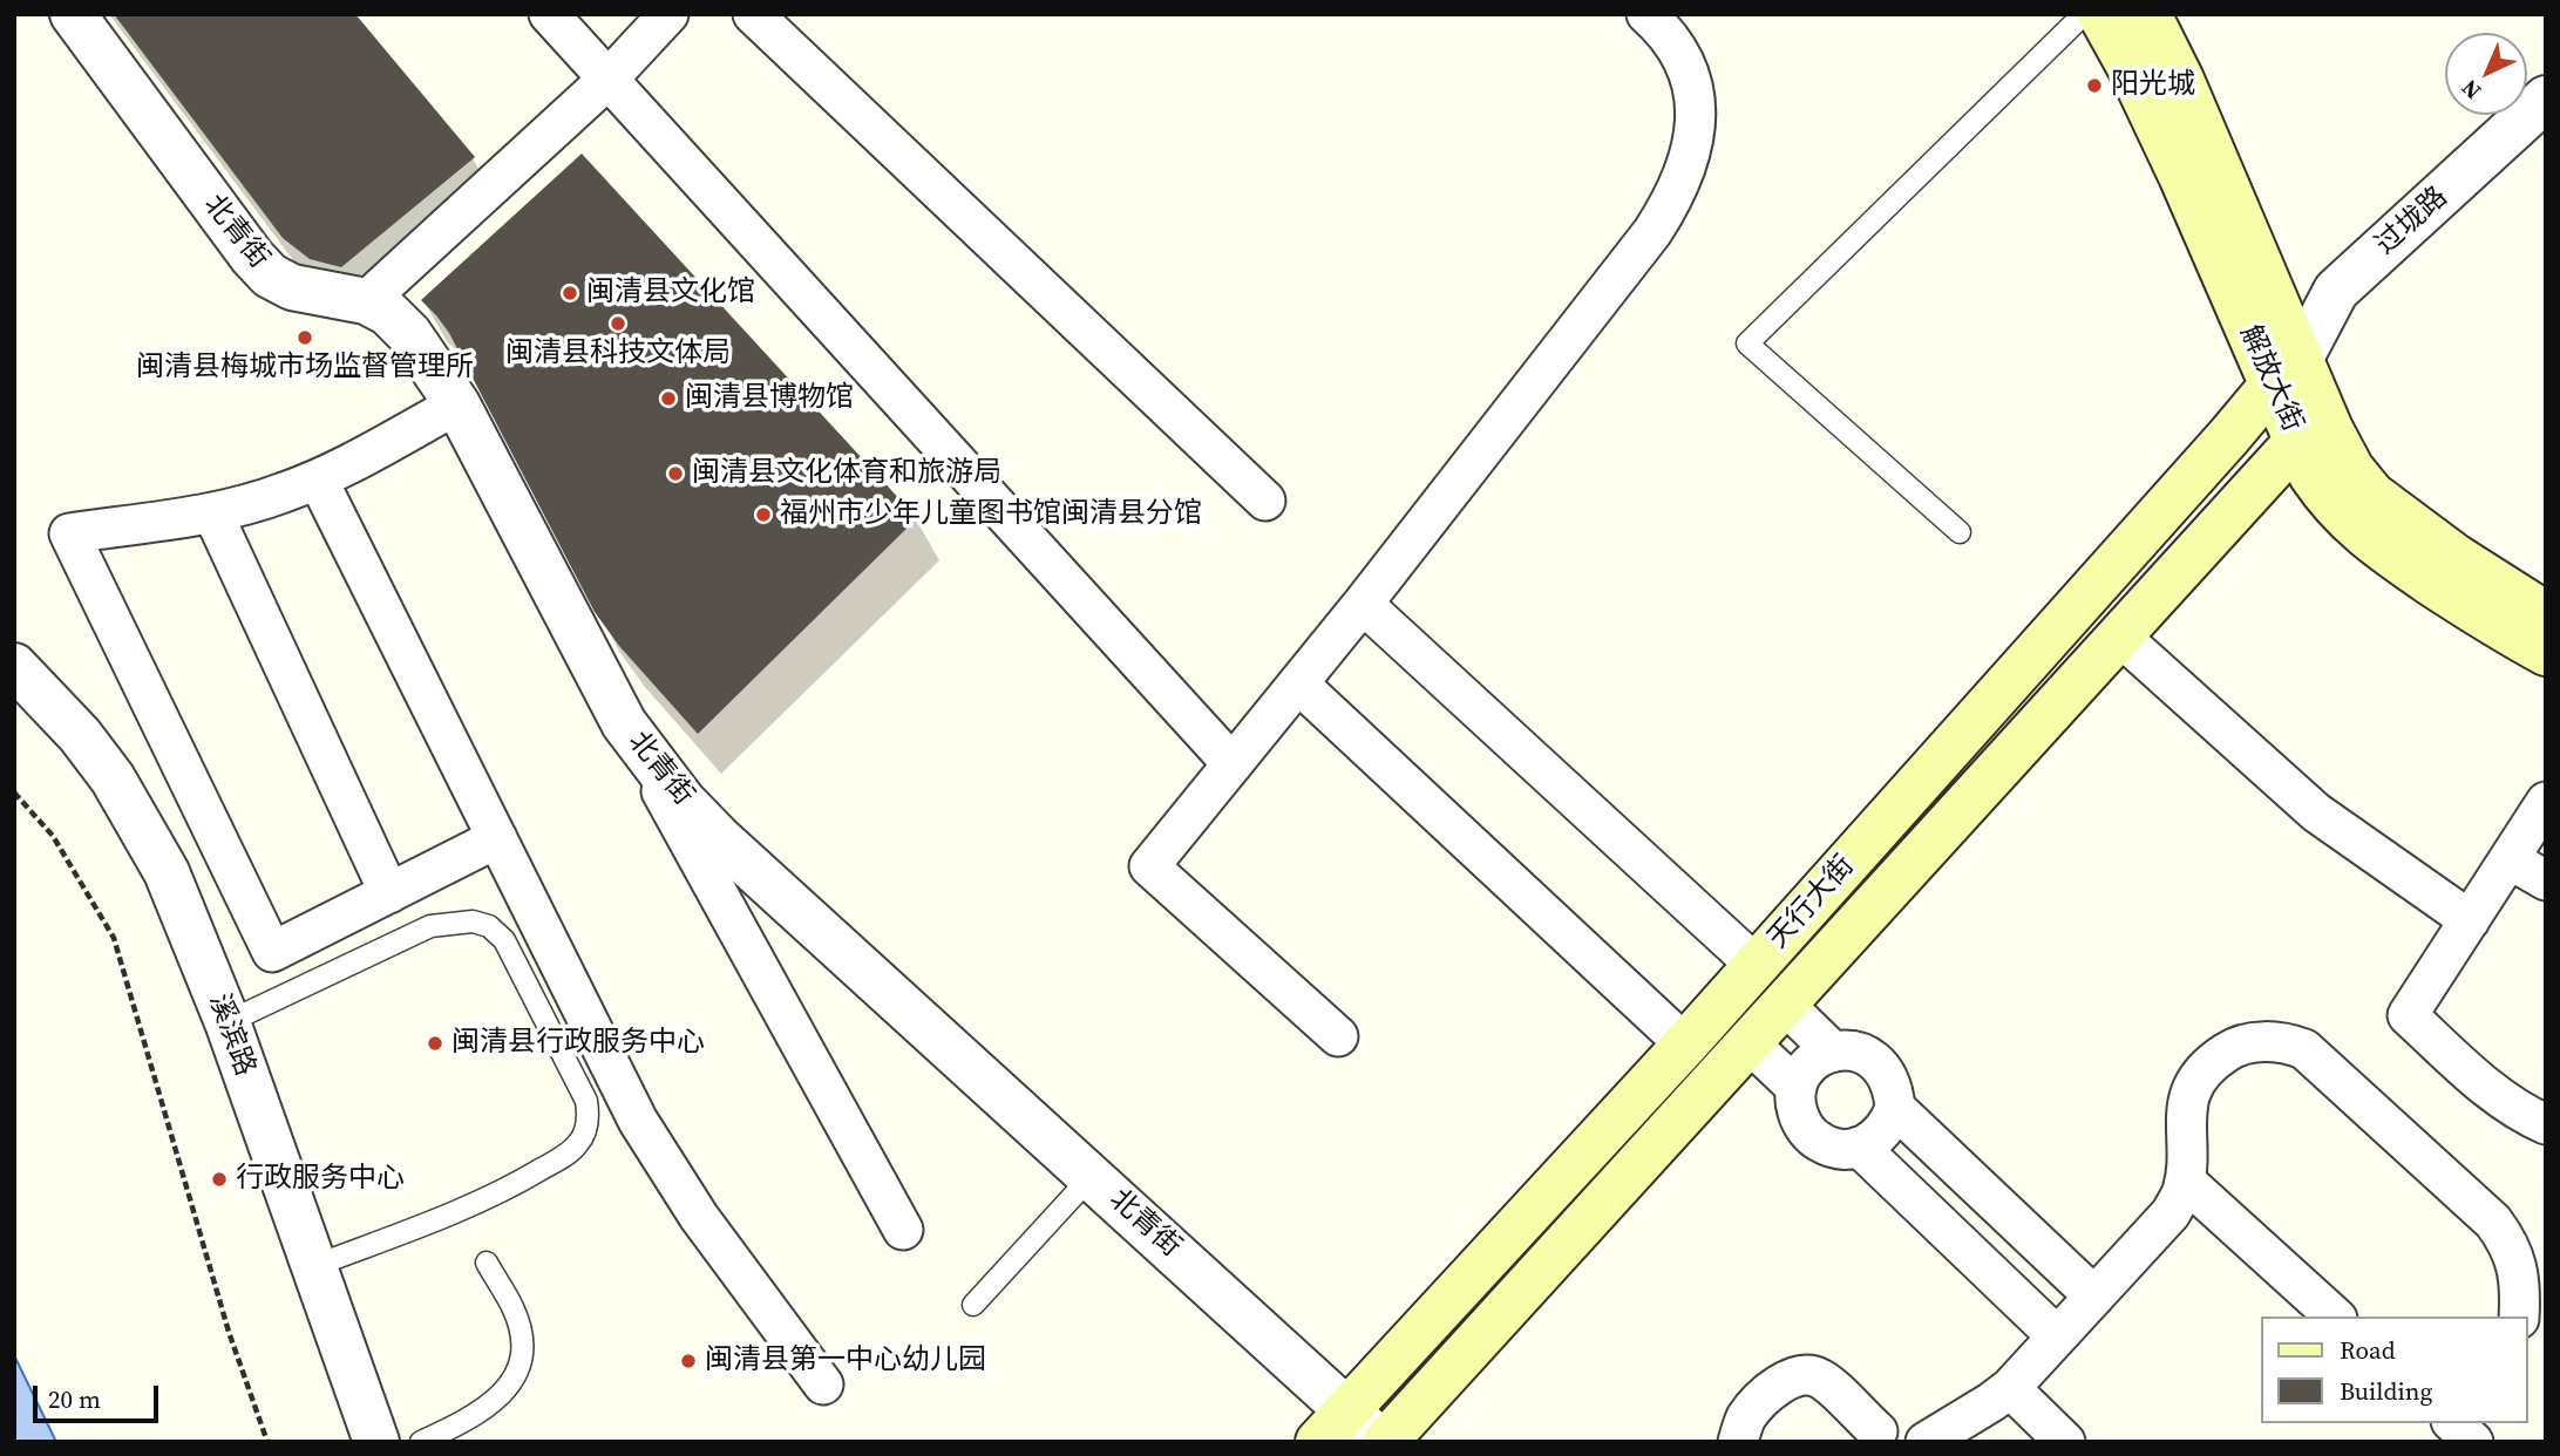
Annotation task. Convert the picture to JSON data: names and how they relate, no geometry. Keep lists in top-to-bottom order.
{
  "streets": {
    "main road": ["解放大街", "天行大街"],
    "street": ["过垅路", "北青街", "溪滨路"]
  },
  "crossings": [
    ["过垅路", "解放大街"],
    ["过垅路", "天行大街"],
    ["北青街", "天行大街"],
    ["解放大街", "天行大街"]
  ],
  "places": [
    "阳光城",
    "闽清县文化馆",
    "闽清县科技文体局",
    "闽清县梅城市场监督管理所",
    "闽清县博物馆",
    "闽清县文化体育和旅游局",
    "福州市少年儿童图书馆闽清县分馆",
    "闽清县行政服务中心",
    "行政服务中心",
    "闽清县第一中心幼儿园"
  ],
  "legend": ["Road", "Building"],
  "scale_bar": "20 m",
  "north": "bottom left"
}
